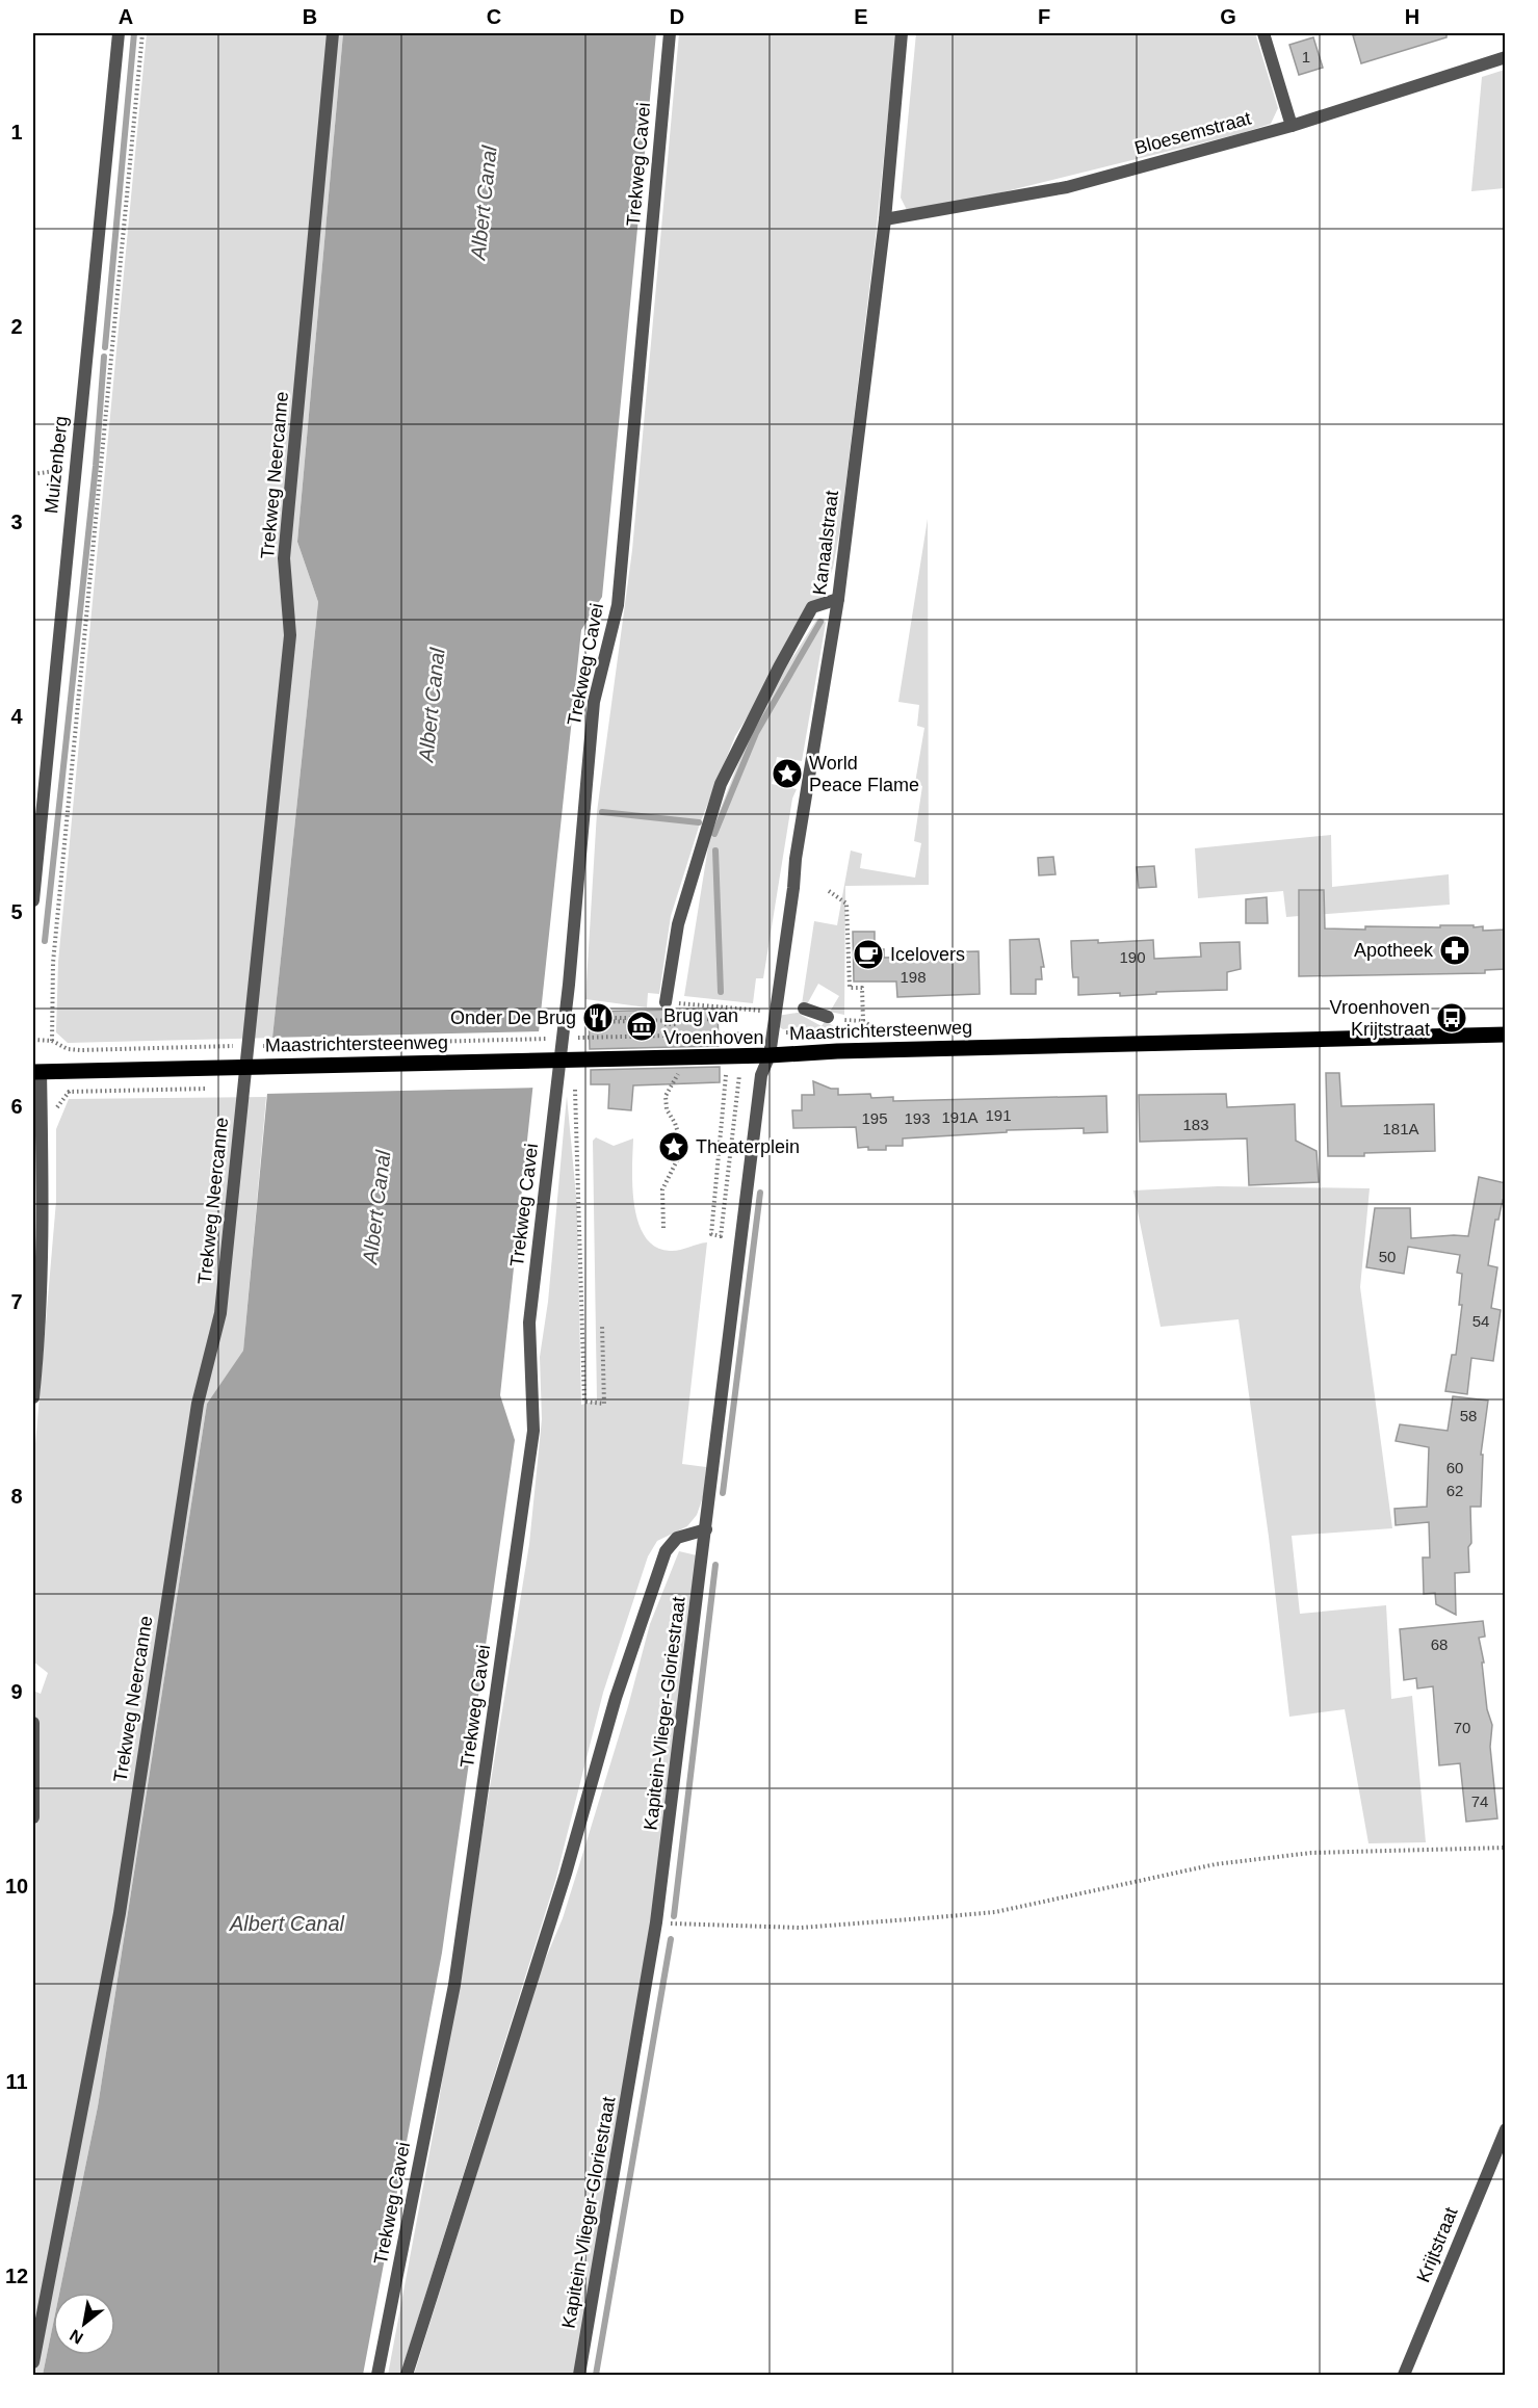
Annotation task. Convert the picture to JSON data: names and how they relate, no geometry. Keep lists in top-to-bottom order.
{
  "streets": {
    "main road": ["Maastrichtersteenweg"],
    "street": [
      "Bloesemstraat",
      "Trekweg Cavei",
      "Muizenberg",
      "Trekweg Neercanne",
      "Kanaalstraat",
      "Kapitein-Vlieger-Gloriestraat",
      "Krijtstraat"
    ]
  },
  "crossings": [
    ["Bloesemstraat", "Kanaalstraat"],
    ["Kanaalstraat", "Maastrichtersteenweg"],
    ["Kanaalstraat", "Kapitein-Vlieger-Gloriestraat"],
    ["Maastrichtersteenweg", "Kapitein-Vlieger-Gloriestraat"]
  ],
  "water": ["Albert Canal"],
  "places": {
    "place": ["World Peace Flame", "Theaterplein"],
    "pharmacy": ["Apotheek"],
    "cafe": ["Icelovers"],
    "restaurant": ["Onder De Brug"],
    "bus stop": ["Vroenhoven Krijtstraat"],
    "museum": ["Brug van Vroenhoven"]
  },
  "house_numbers": [
    "1",
    "190",
    "198",
    "191",
    "191A",
    "195",
    "193",
    "183",
    "181A",
    "50",
    "54",
    "58",
    "60",
    "62",
    "68",
    "70",
    "74"
  ],
  "north": "bottom left",
  "grid": {
    "columns": [
      "A",
      "B",
      "C",
      "D",
      "E",
      "F",
      "G",
      "H"
    ],
    "rows": [
      "1",
      "2",
      "3",
      "4",
      "5",
      "6",
      "7",
      "8",
      "9",
      "10",
      "11",
      "12"
    ]
  }
}
